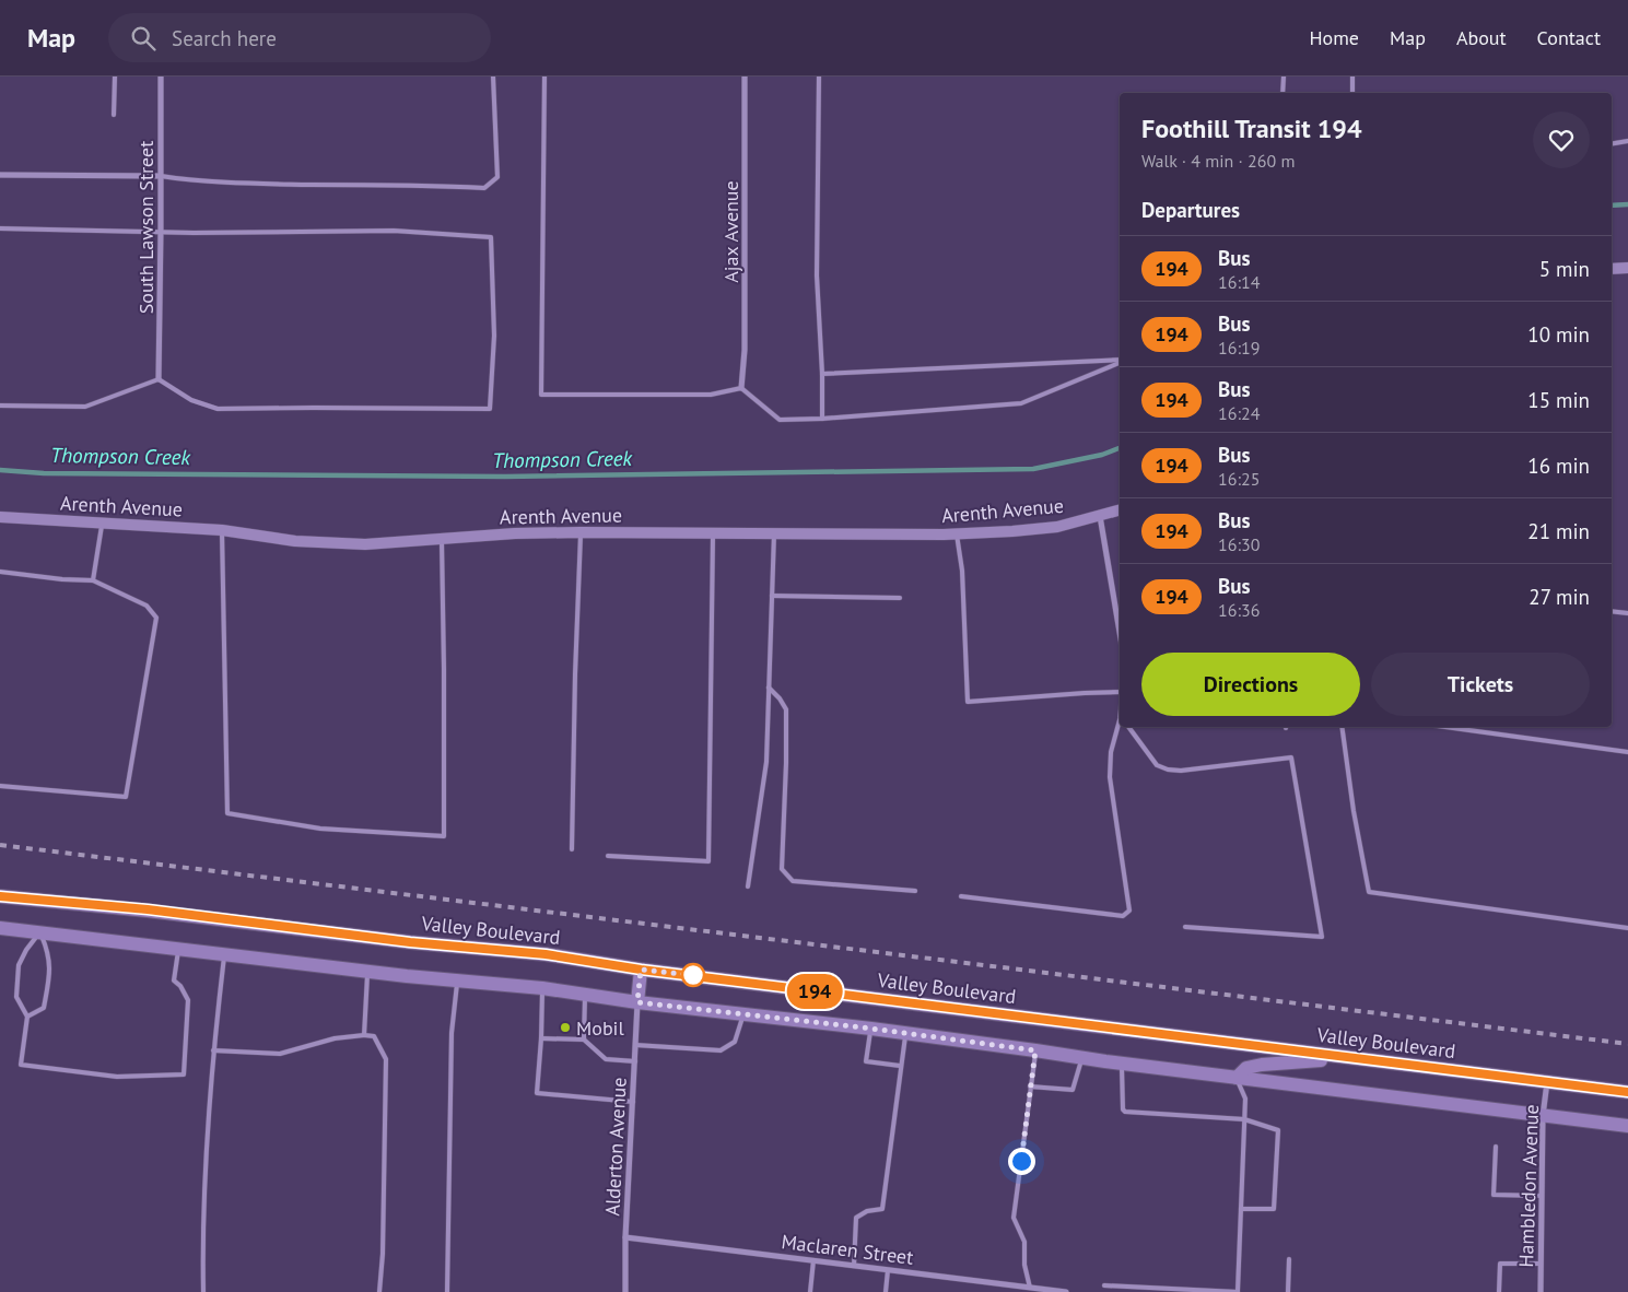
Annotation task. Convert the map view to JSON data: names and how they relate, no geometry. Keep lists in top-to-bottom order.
{
  "streets": {
    "main road": ["Valley Boulevard"],
    "street": [
      "South Lawson Street",
      "Ajax Avenue",
      "Arenth Avenue",
      "Alderton Avenue",
      "Hambledon Avenue",
      "Maclaren Street"
    ]
  },
  "crossings": [
    ["Valley Boulevard", "Hambledon Avenue"],
    ["Alderton Avenue", "Maclaren Street"]
  ],
  "water": ["Thompson Creek"],
  "places": ["Mobil"],
  "lines": ["bus line 194"],
  "page": {
    "header": "Map",
    "search": "Search here",
    "nav": [
      "Home",
      "Map",
      "About",
      "Contact"
    ],
    "on_map": "194",
    "heading": [
      ["Foothill Transit 194", "Walk · 4 min · 260 m"],
      "Departures"
    ],
    "list": [
      {
        "mark": "194",
        "name": "Bus",
        "note": "16:14",
        "value": "5 min"
      },
      {
        "mark": "194",
        "name": "Bus",
        "note": "16:19",
        "value": "10 min"
      },
      {
        "mark": "194",
        "name": "Bus",
        "note": "16:24",
        "value": "15 min"
      },
      {
        "mark": "194",
        "name": "Bus",
        "note": "16:25",
        "value": "16 min"
      },
      {
        "mark": "194",
        "name": "Bus",
        "note": "16:30",
        "value": "21 min"
      },
      {
        "mark": "194",
        "name": "Bus",
        "note": "16:36",
        "value": "27 min"
      }
    ],
    "buttons": ["Directions", "Tickets"]
  }
}
